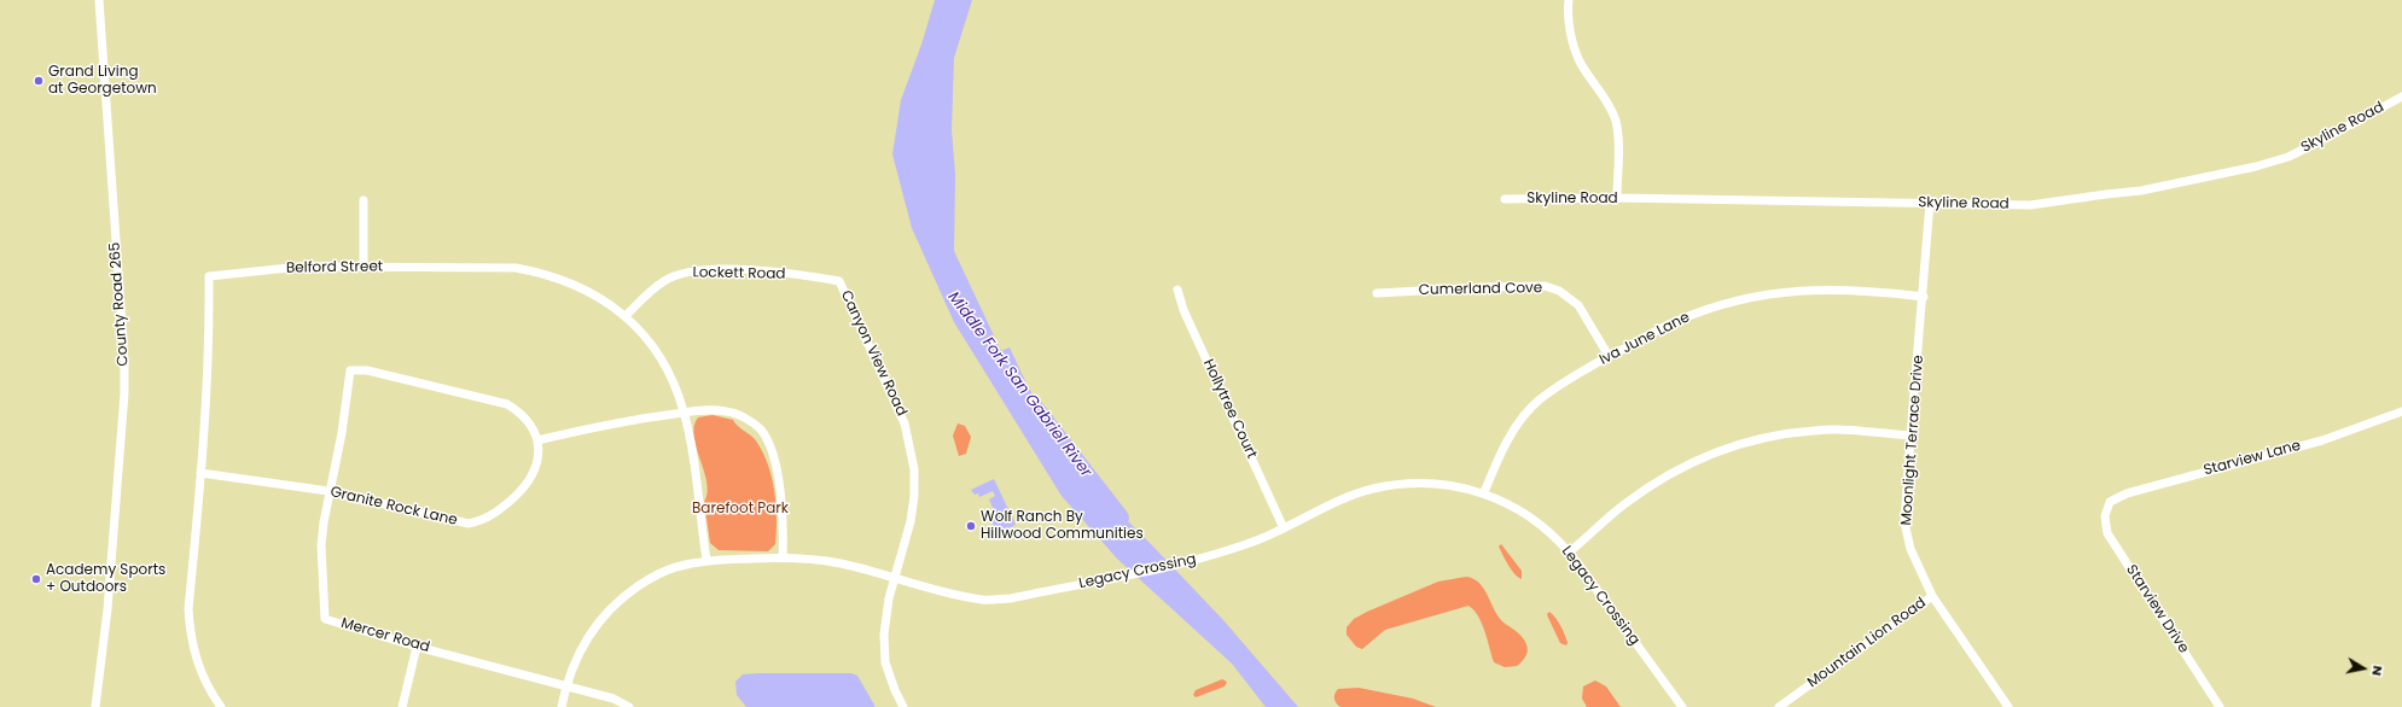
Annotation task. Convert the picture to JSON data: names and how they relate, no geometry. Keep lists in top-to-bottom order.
{
  "streets": {
    "street": [
      "Skyline Road",
      "Belford Street",
      "Lockett Road",
      "Cumerland Cove",
      "County Road 265",
      "Iva June Lane",
      "Canyon View Road",
      "Hollytree Court",
      "Moonlight Terrace Drive",
      "Starview Lane",
      "Granite Rock Lane",
      "Legacy Crossing",
      "Starview Drive",
      "Mercer Road",
      "Mountain Lion Road"
    ]
  },
  "crossings": [
    ["Skyline Road", "Moonlight Terrace Drive"],
    ["Belford Street", "Lockett Road"],
    ["Belford Street", "Granite Rock Lane"],
    ["Belford Street", "Legacy Crossing"],
    ["Lockett Road", "Canyon View Road"],
    ["Cumerland Cove", "Iva June Lane"],
    ["Iva June Lane", "Moonlight Terrace Drive"],
    ["Iva June Lane", "Legacy Crossing"],
    ["Canyon View Road", "Legacy Crossing"],
    ["Hollytree Court", "Legacy Crossing"],
    ["Moonlight Terrace Drive", "Mountain Lion Road"],
    ["Starview Lane", "Starview Drive"],
    ["Granite Rock Lane", "Mercer Road"],
    ["Legacy Crossing", "Mercer Road"]
  ],
  "water": ["Middle Fork San Gabriel River"],
  "parks": ["Barefoot Park"],
  "places": ["Grand Living at Georgetown", "Wolf Ranch By Hillwood Communities", "Academy Sports + Outdoors"],
  "north": "right"
}
